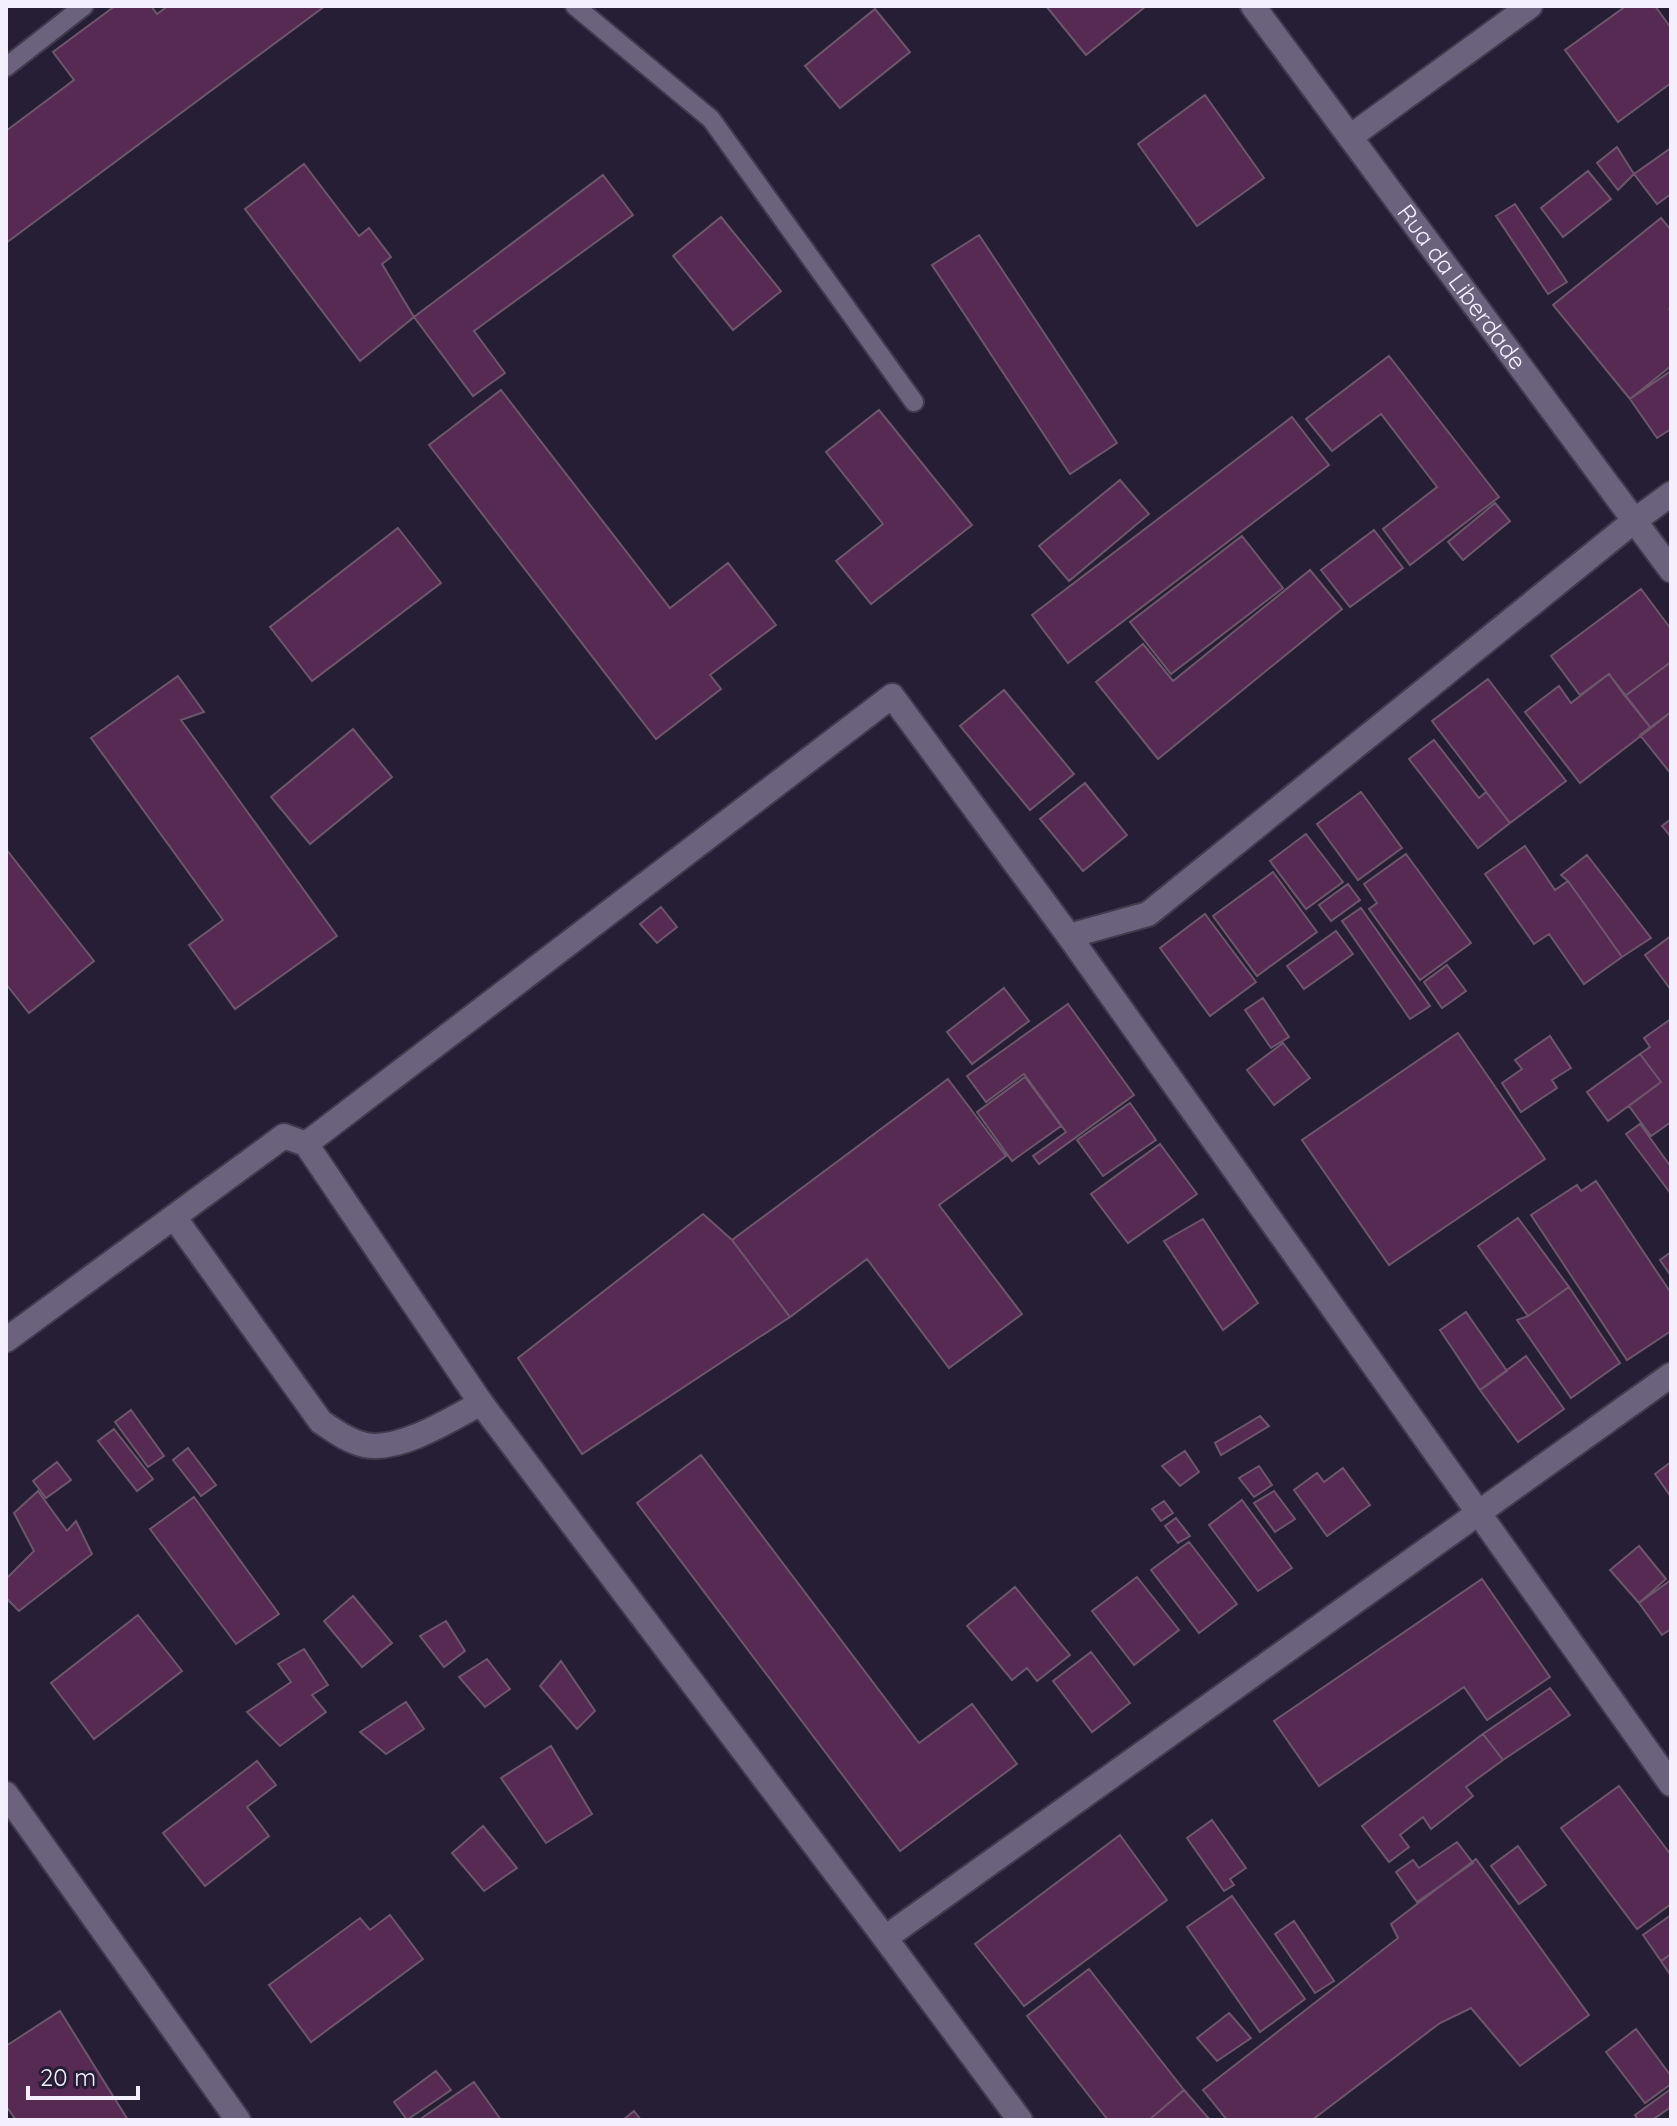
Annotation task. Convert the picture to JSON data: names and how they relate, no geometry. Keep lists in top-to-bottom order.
{
  "streets": {
    "street": ["Rua da Liberdade"]
  },
  "scale_bar": "20 m"
}
